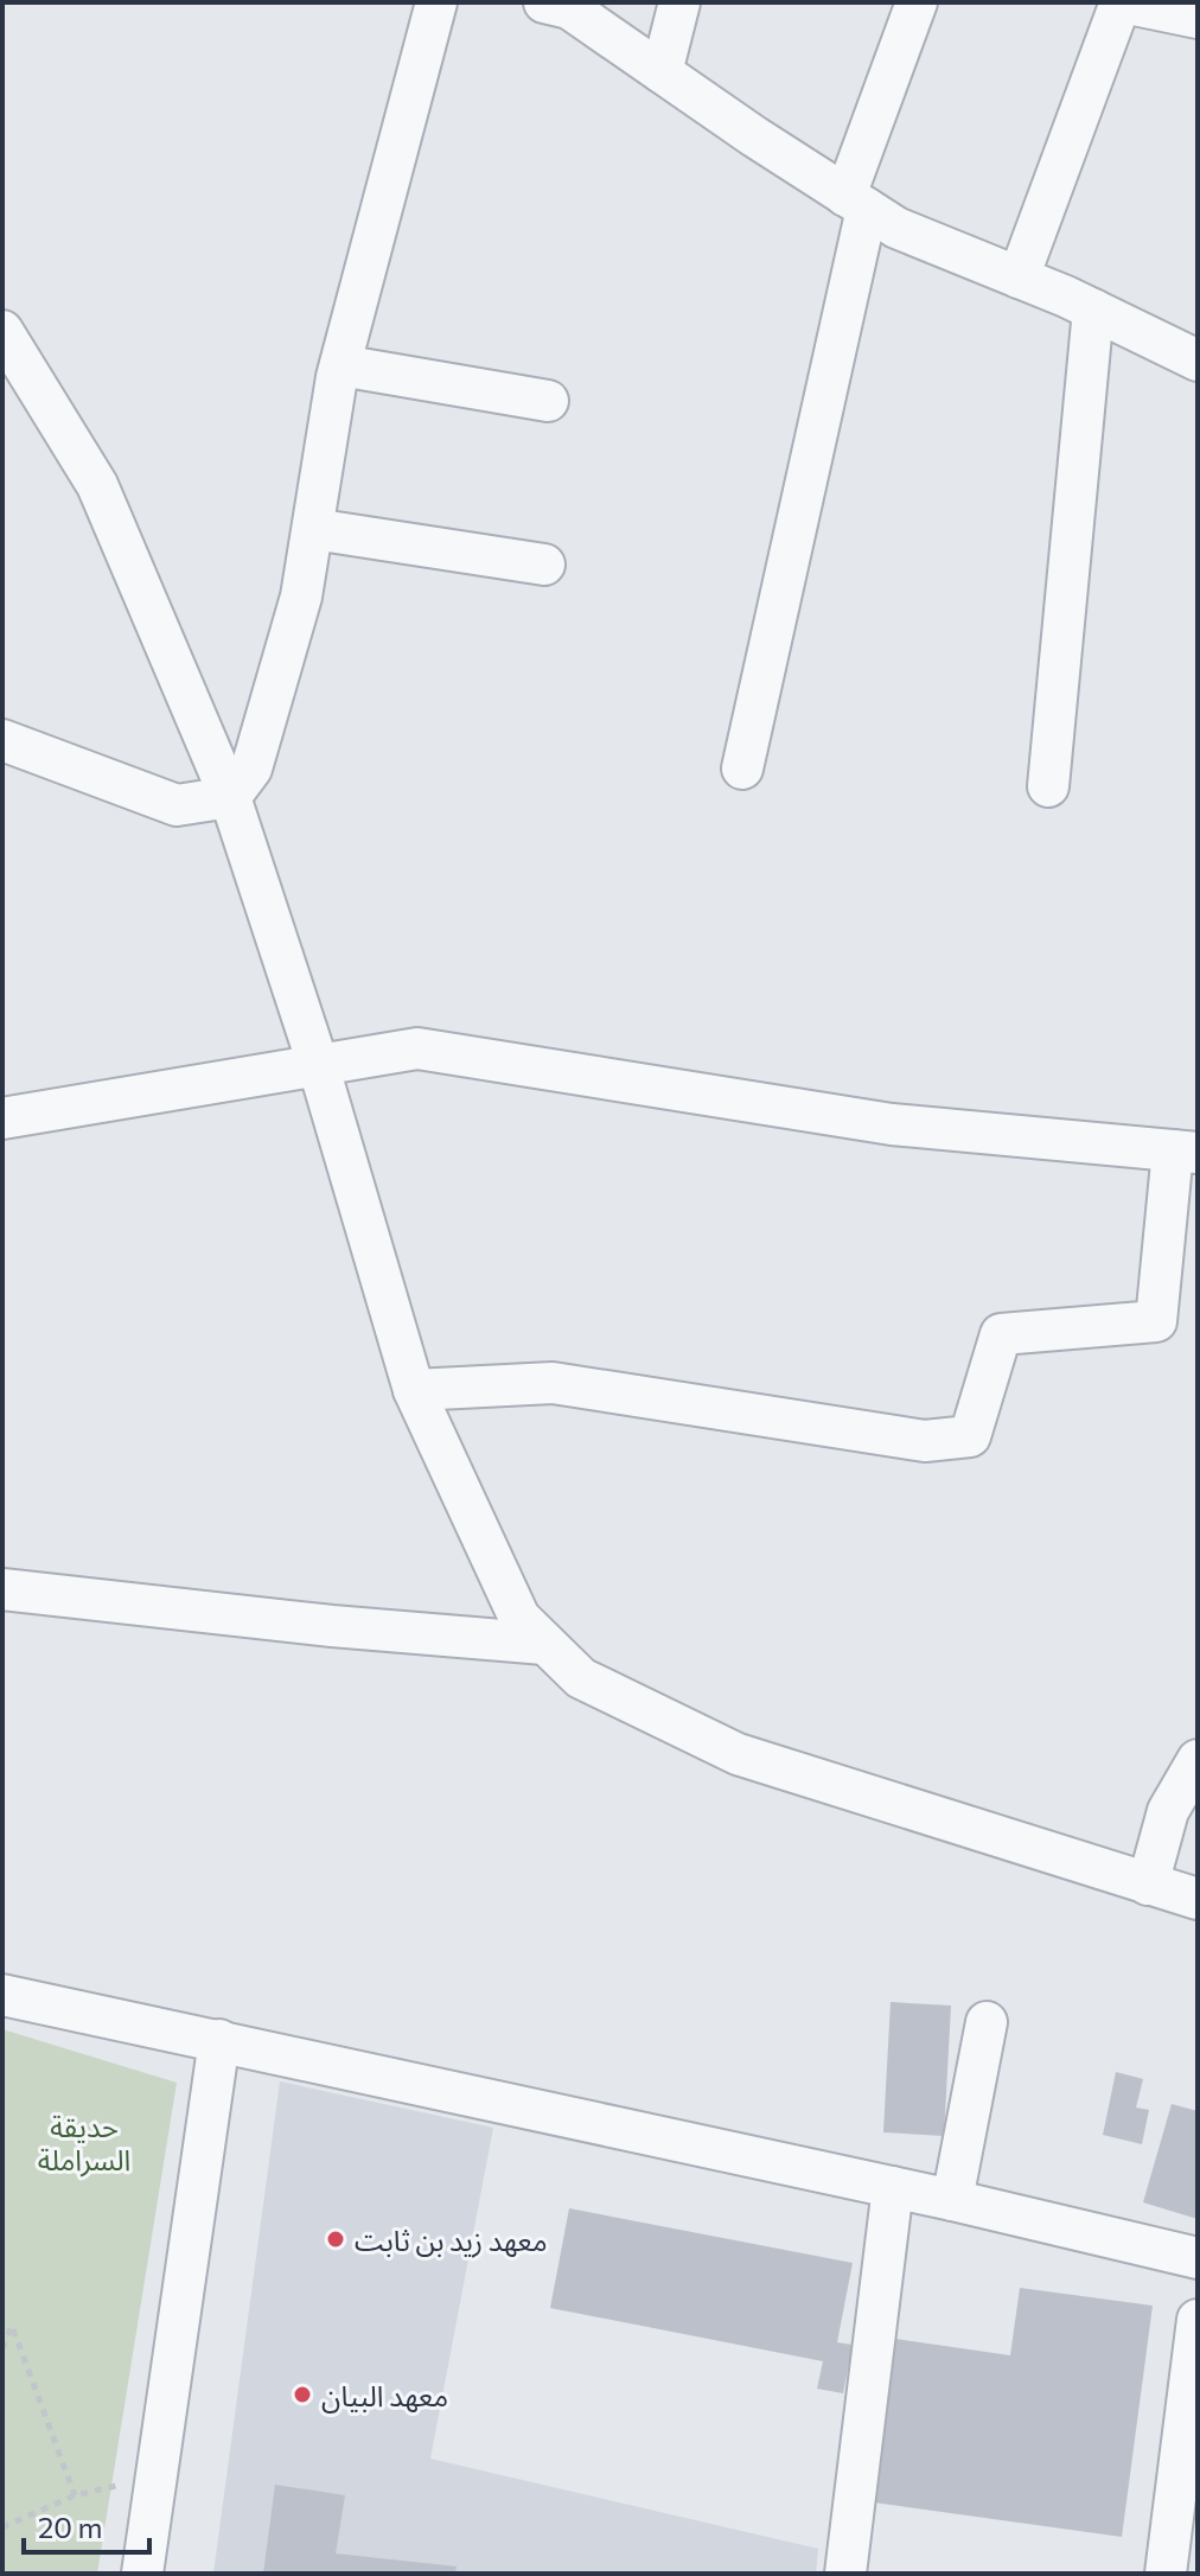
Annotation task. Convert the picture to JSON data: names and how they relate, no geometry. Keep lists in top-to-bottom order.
{
  "parks": ["حديقة السراملة"],
  "places": ["معهد زيد بن ثابت", "معهد البيان"],
  "scale_bar": "20 m"
}
